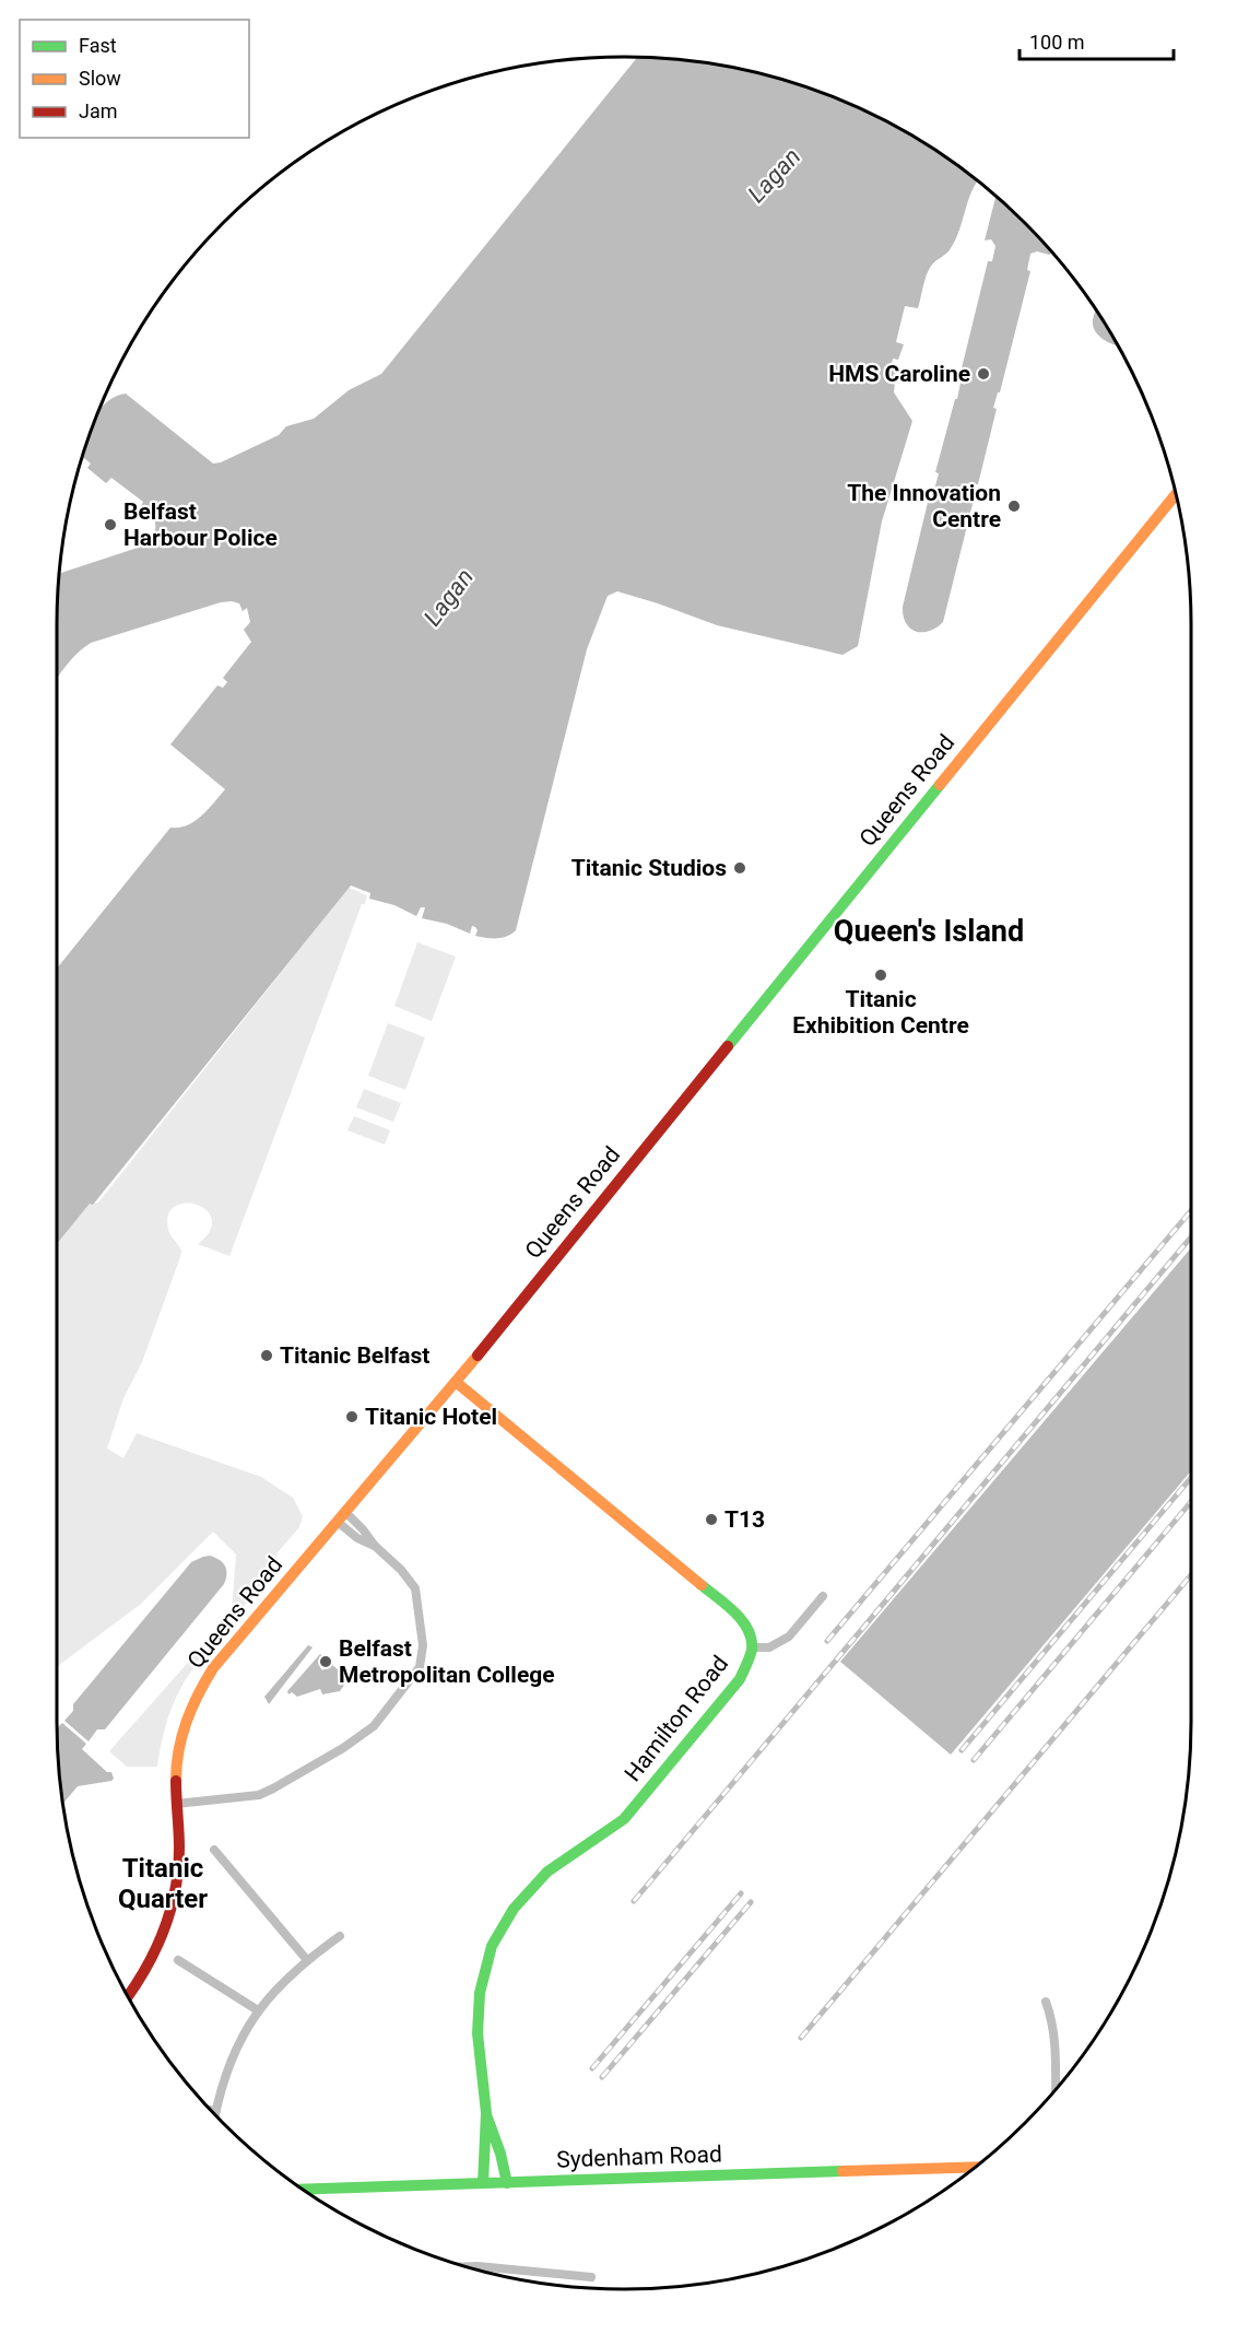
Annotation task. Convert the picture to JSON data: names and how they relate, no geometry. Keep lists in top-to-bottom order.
{
  "streets": {
    "street": ["Queens Road", "Hamilton Road", "Sydenham Road"]
  },
  "crossings": [
    ["Queens Road", "Hamilton Road"],
    ["Hamilton Road", "Sydenham Road"]
  ],
  "districts": ["Queen's Island", "Titanic Quarter"],
  "water": ["Lagan"],
  "places": [
    "HMS Caroline",
    "The Innovation Centre",
    "Belfast Harbour Police",
    "Titanic Studios",
    "Titanic Exhibition Centre",
    "Titanic Belfast",
    "Titanic Hotel",
    "T13",
    "Belfast Metropolitan College"
  ],
  "legend": ["Fast", "Slow", "Jam"],
  "scale_bar": "100 m"
}
